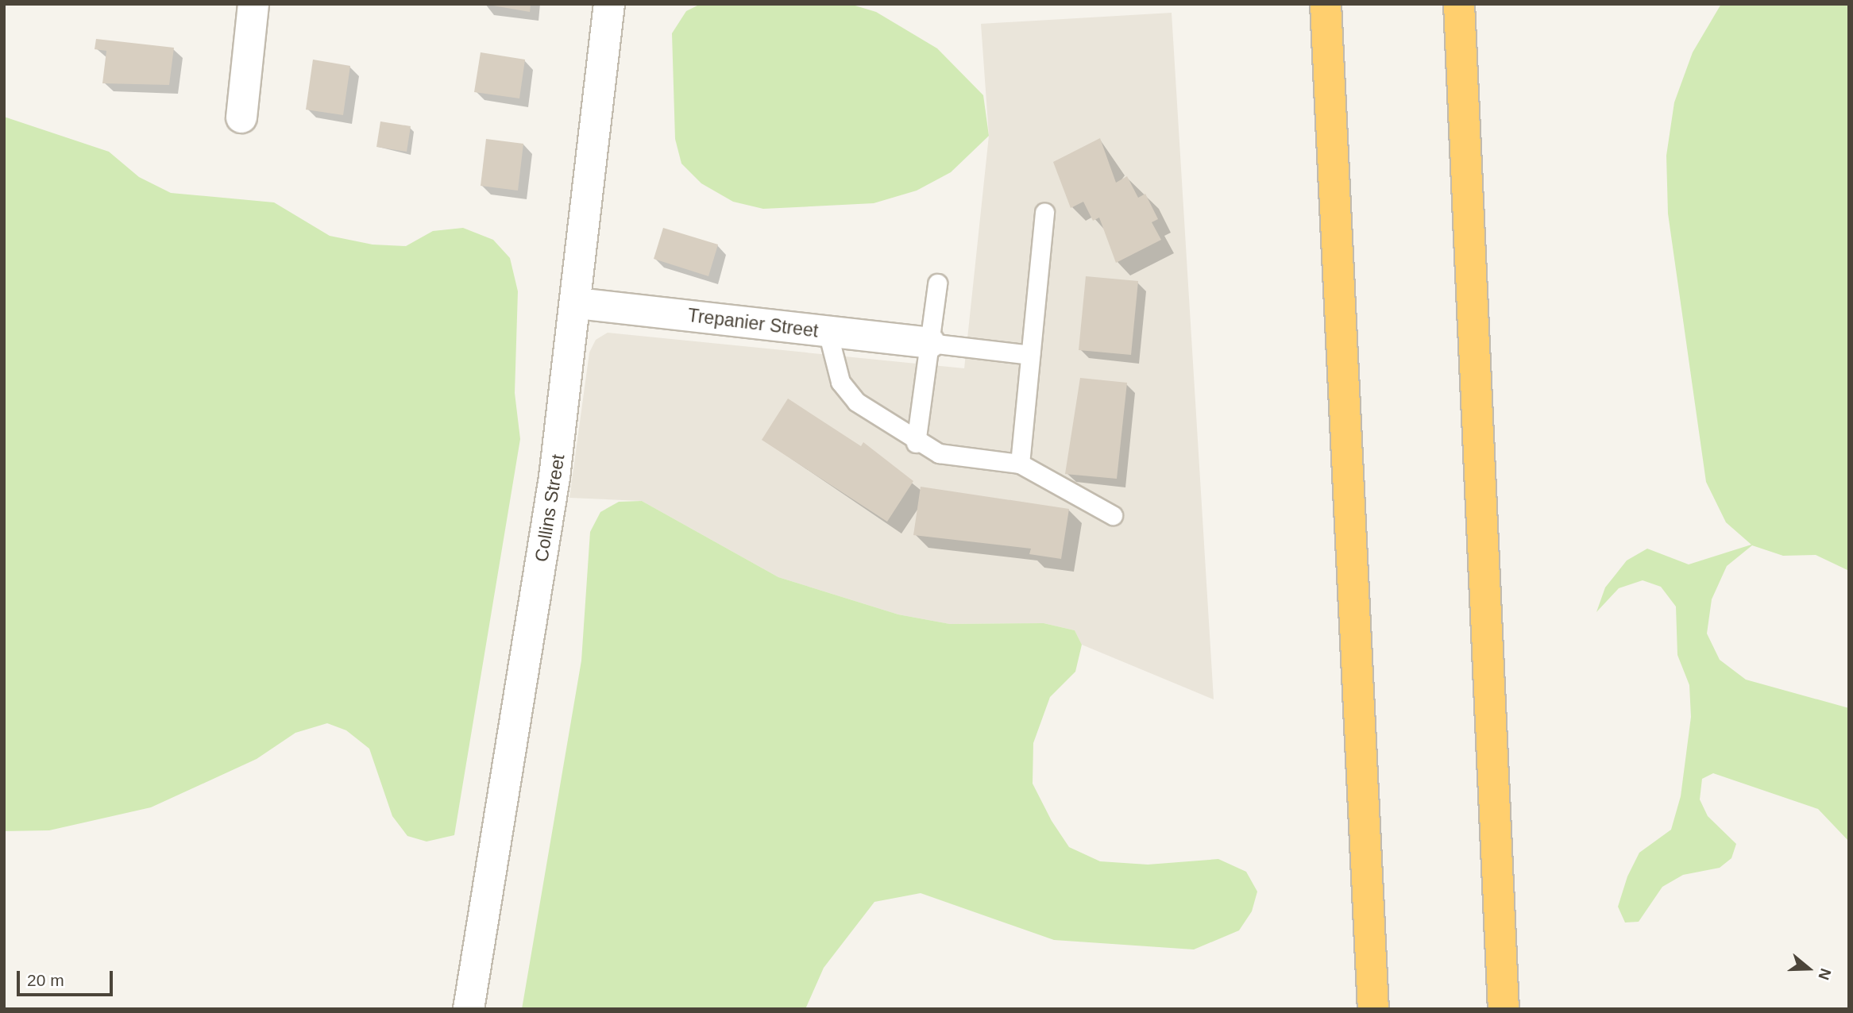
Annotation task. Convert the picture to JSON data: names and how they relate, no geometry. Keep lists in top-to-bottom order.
{
  "streets": {
    "street": ["Trepanier Street", "Collins Street"]
  },
  "crossings": [
    ["Trepanier Street", "Collins Street"]
  ],
  "scale_bar": "20 m",
  "north": "right"
}
